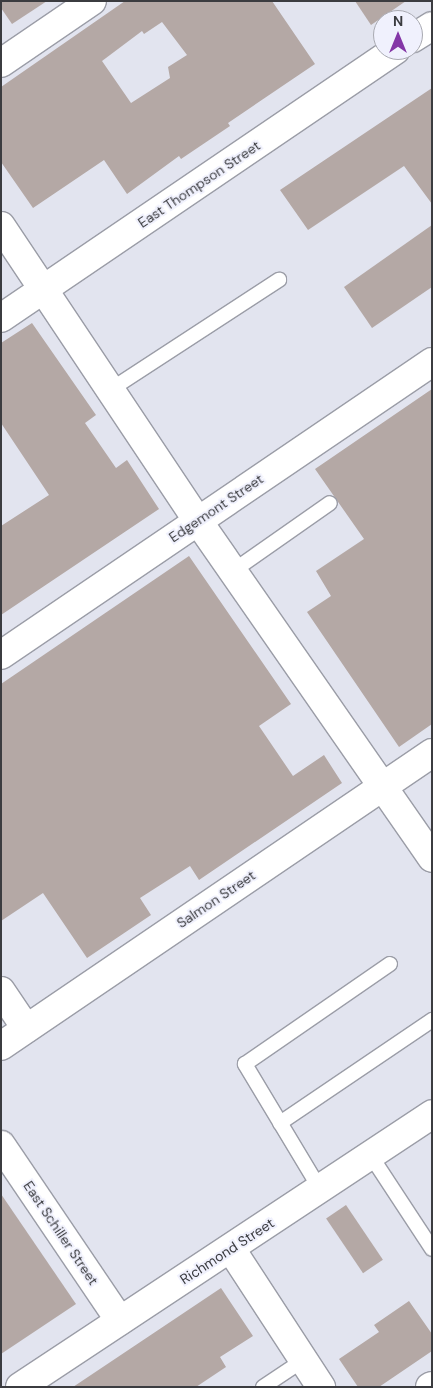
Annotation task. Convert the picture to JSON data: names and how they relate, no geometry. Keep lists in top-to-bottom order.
{
  "streets": {
    "street": [
      "East Thompson Street",
      "Edgemont Street",
      "Salmon Street",
      "East Schiller Street",
      "Richmond Street"
    ]
  },
  "crossings": [
    ["East Schiller Street", "Richmond Street"]
  ],
  "north": "top"
}
